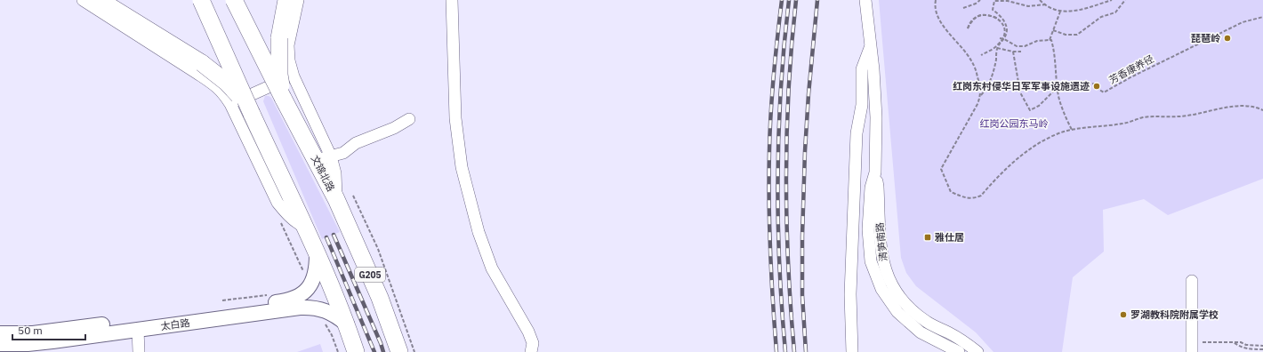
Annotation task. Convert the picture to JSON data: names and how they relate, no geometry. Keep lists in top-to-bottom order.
{
  "streets": {
    "highway": ["文锦北路", "G205"],
    "main road": ["太白路"],
    "street": ["清笋南路"],
    "path": ["芳香康养径"]
  },
  "parks": ["红岗公园东马岭"],
  "places": {
    "other": ["琵琶岭", "红岗东村侵华日军军事设施遗迹", "罗湖教科院附属学校"],
    "transit": ["雅仕居"]
  },
  "scale_bar": "50 m"
}
